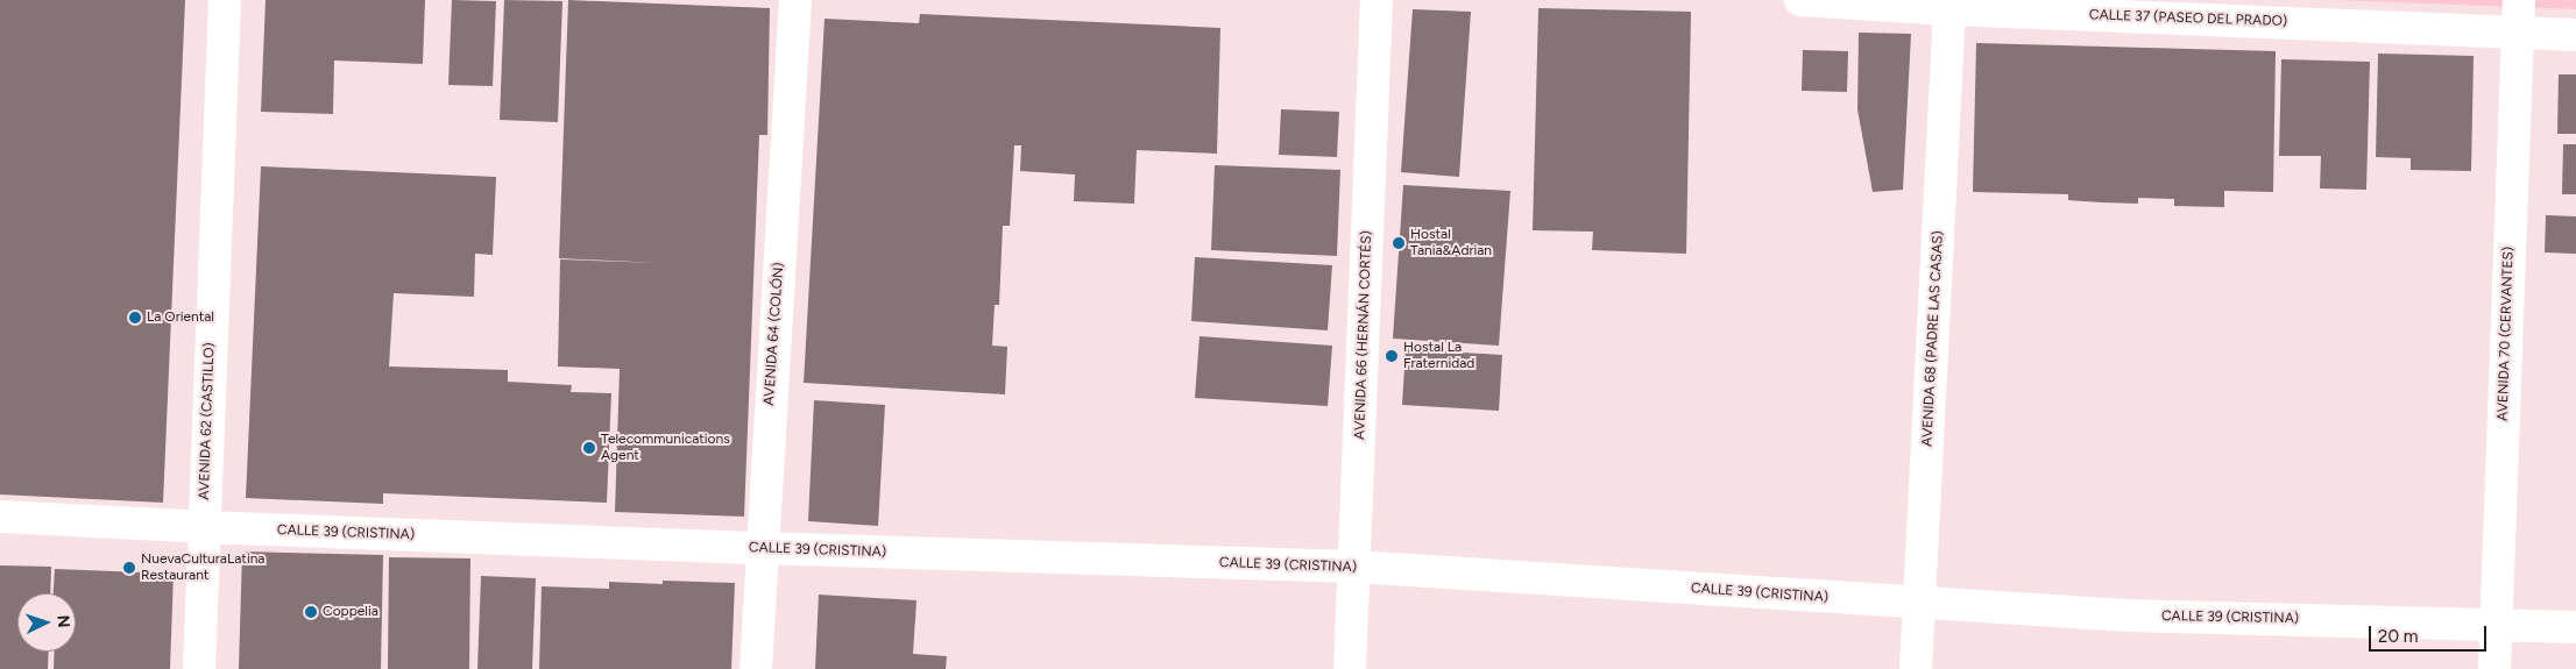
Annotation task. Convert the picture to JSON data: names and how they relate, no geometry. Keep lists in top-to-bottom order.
{
  "streets": {
    "street": [
      "CALLE 37 (PASEO DEL PRADO)",
      "AVENIDA 64 (COLÓN)",
      "AVENIDA 70 (CERVANTES)",
      "AVENIDA 66 (HERNÁN CORTÉS)",
      "AVENIDA 68 (PADRE LAS CASAS)",
      "AVENIDA 62 (CASTILLO)",
      "CALLE 39 (CRISTINA)"
    ]
  },
  "crossings": [
    ["CALLE 37 (PASEO DEL PRADO)", "AVENIDA 70 (CERVANTES)"],
    ["CALLE 37 (PASEO DEL PRADO)", "AVENIDA 68 (PADRE LAS CASAS)"],
    ["AVENIDA 64 (COLÓN)", "CALLE 39 (CRISTINA)"],
    ["AVENIDA 70 (CERVANTES)", "CALLE 39 (CRISTINA)"],
    ["AVENIDA 66 (HERNÁN CORTÉS)", "CALLE 39 (CRISTINA)"],
    ["AVENIDA 68 (PADRE LAS CASAS)", "CALLE 39 (CRISTINA)"],
    ["AVENIDA 62 (CASTILLO)", "CALLE 39 (CRISTINA)"]
  ],
  "places": [
    "Hostal Tania&Adrian",
    "La Oriental",
    "Hostal La Fraternidad",
    "Telecommunications Agent",
    "NuevaCulturaLatina Restaurant",
    "Coppelia"
  ],
  "scale_bar": "20 m",
  "north": "right"
}
